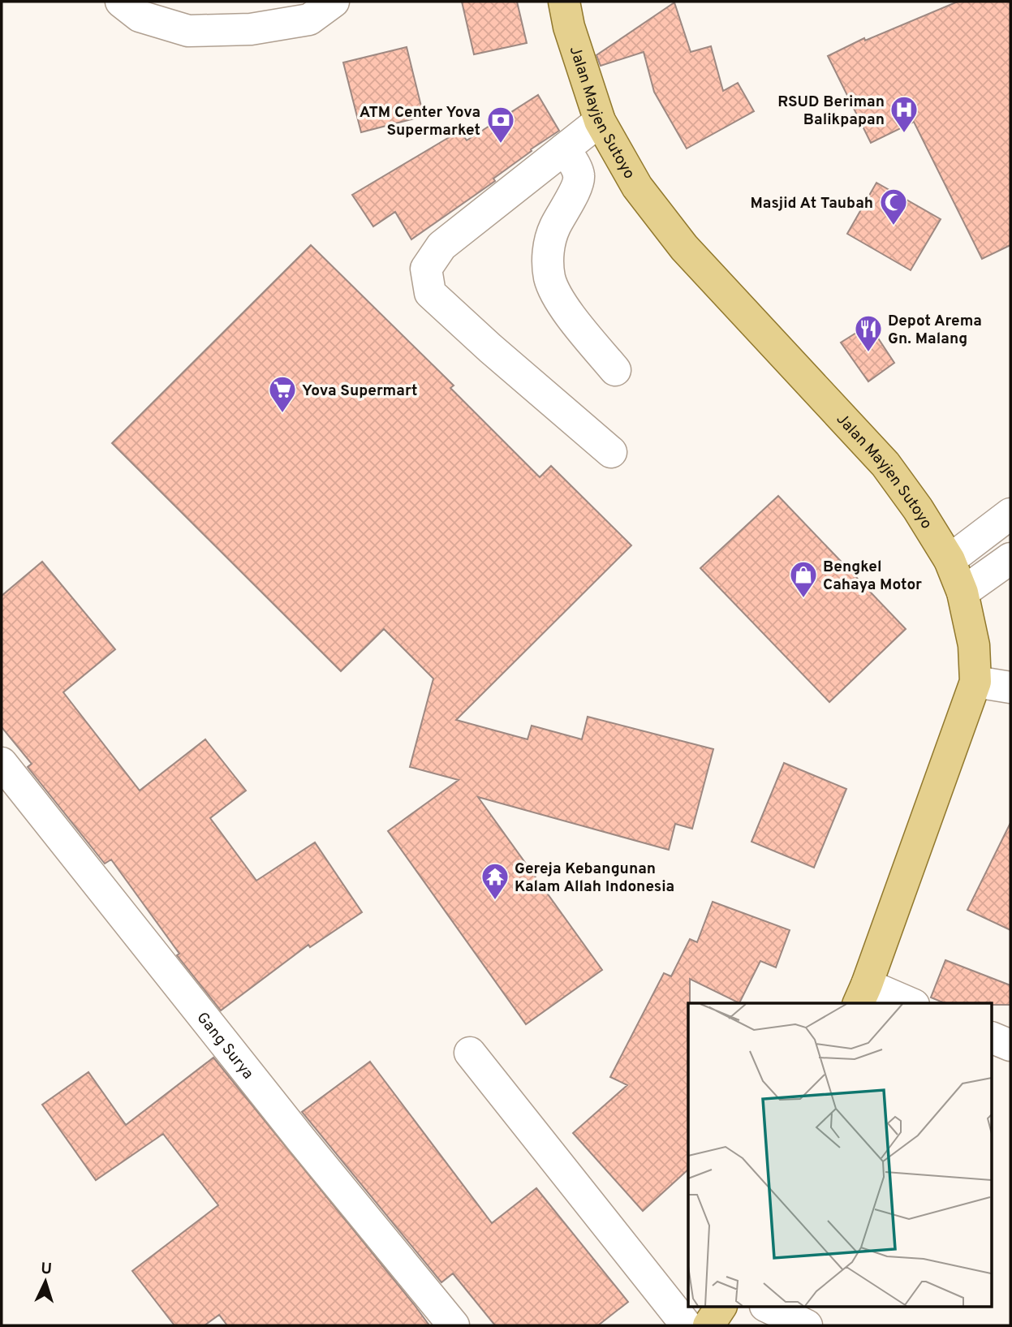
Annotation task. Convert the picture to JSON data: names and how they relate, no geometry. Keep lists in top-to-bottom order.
{
  "streets": {
    "main road": ["Jalan Mayjen Sutoyo"],
    "street": ["Gang Surya"]
  },
  "places": {
    "hospital": ["RSUD Beriman Balikpapan"],
    "bank": ["ATM Center Yova Supermarket"],
    "mosque": ["Masjid At Taubah"],
    "restaurant": ["Depot Arema Gn. Malang"],
    "supermarket": ["Yova Supermart"],
    "shop": ["Bengkel Cahaya Motor"],
    "temple": ["Gereja Kebangunan Kalam Allah Indonesia"]
  },
  "north": "top"
}
